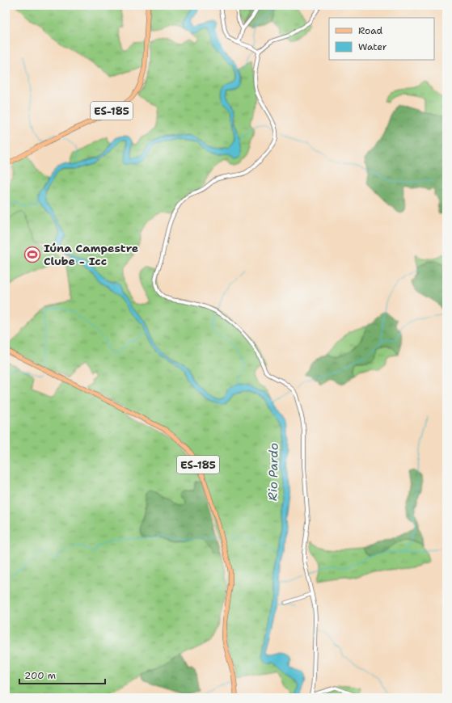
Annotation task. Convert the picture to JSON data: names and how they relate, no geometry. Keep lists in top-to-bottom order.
{
  "streets": {
    "main road": ["ES-185"]
  },
  "water": ["Rio Pardo"],
  "places": {
    "sports": ["Iúna Campestre Clube - Icc"]
  },
  "legend": ["Road", "Water"],
  "scale_bar": "200 m"
}
